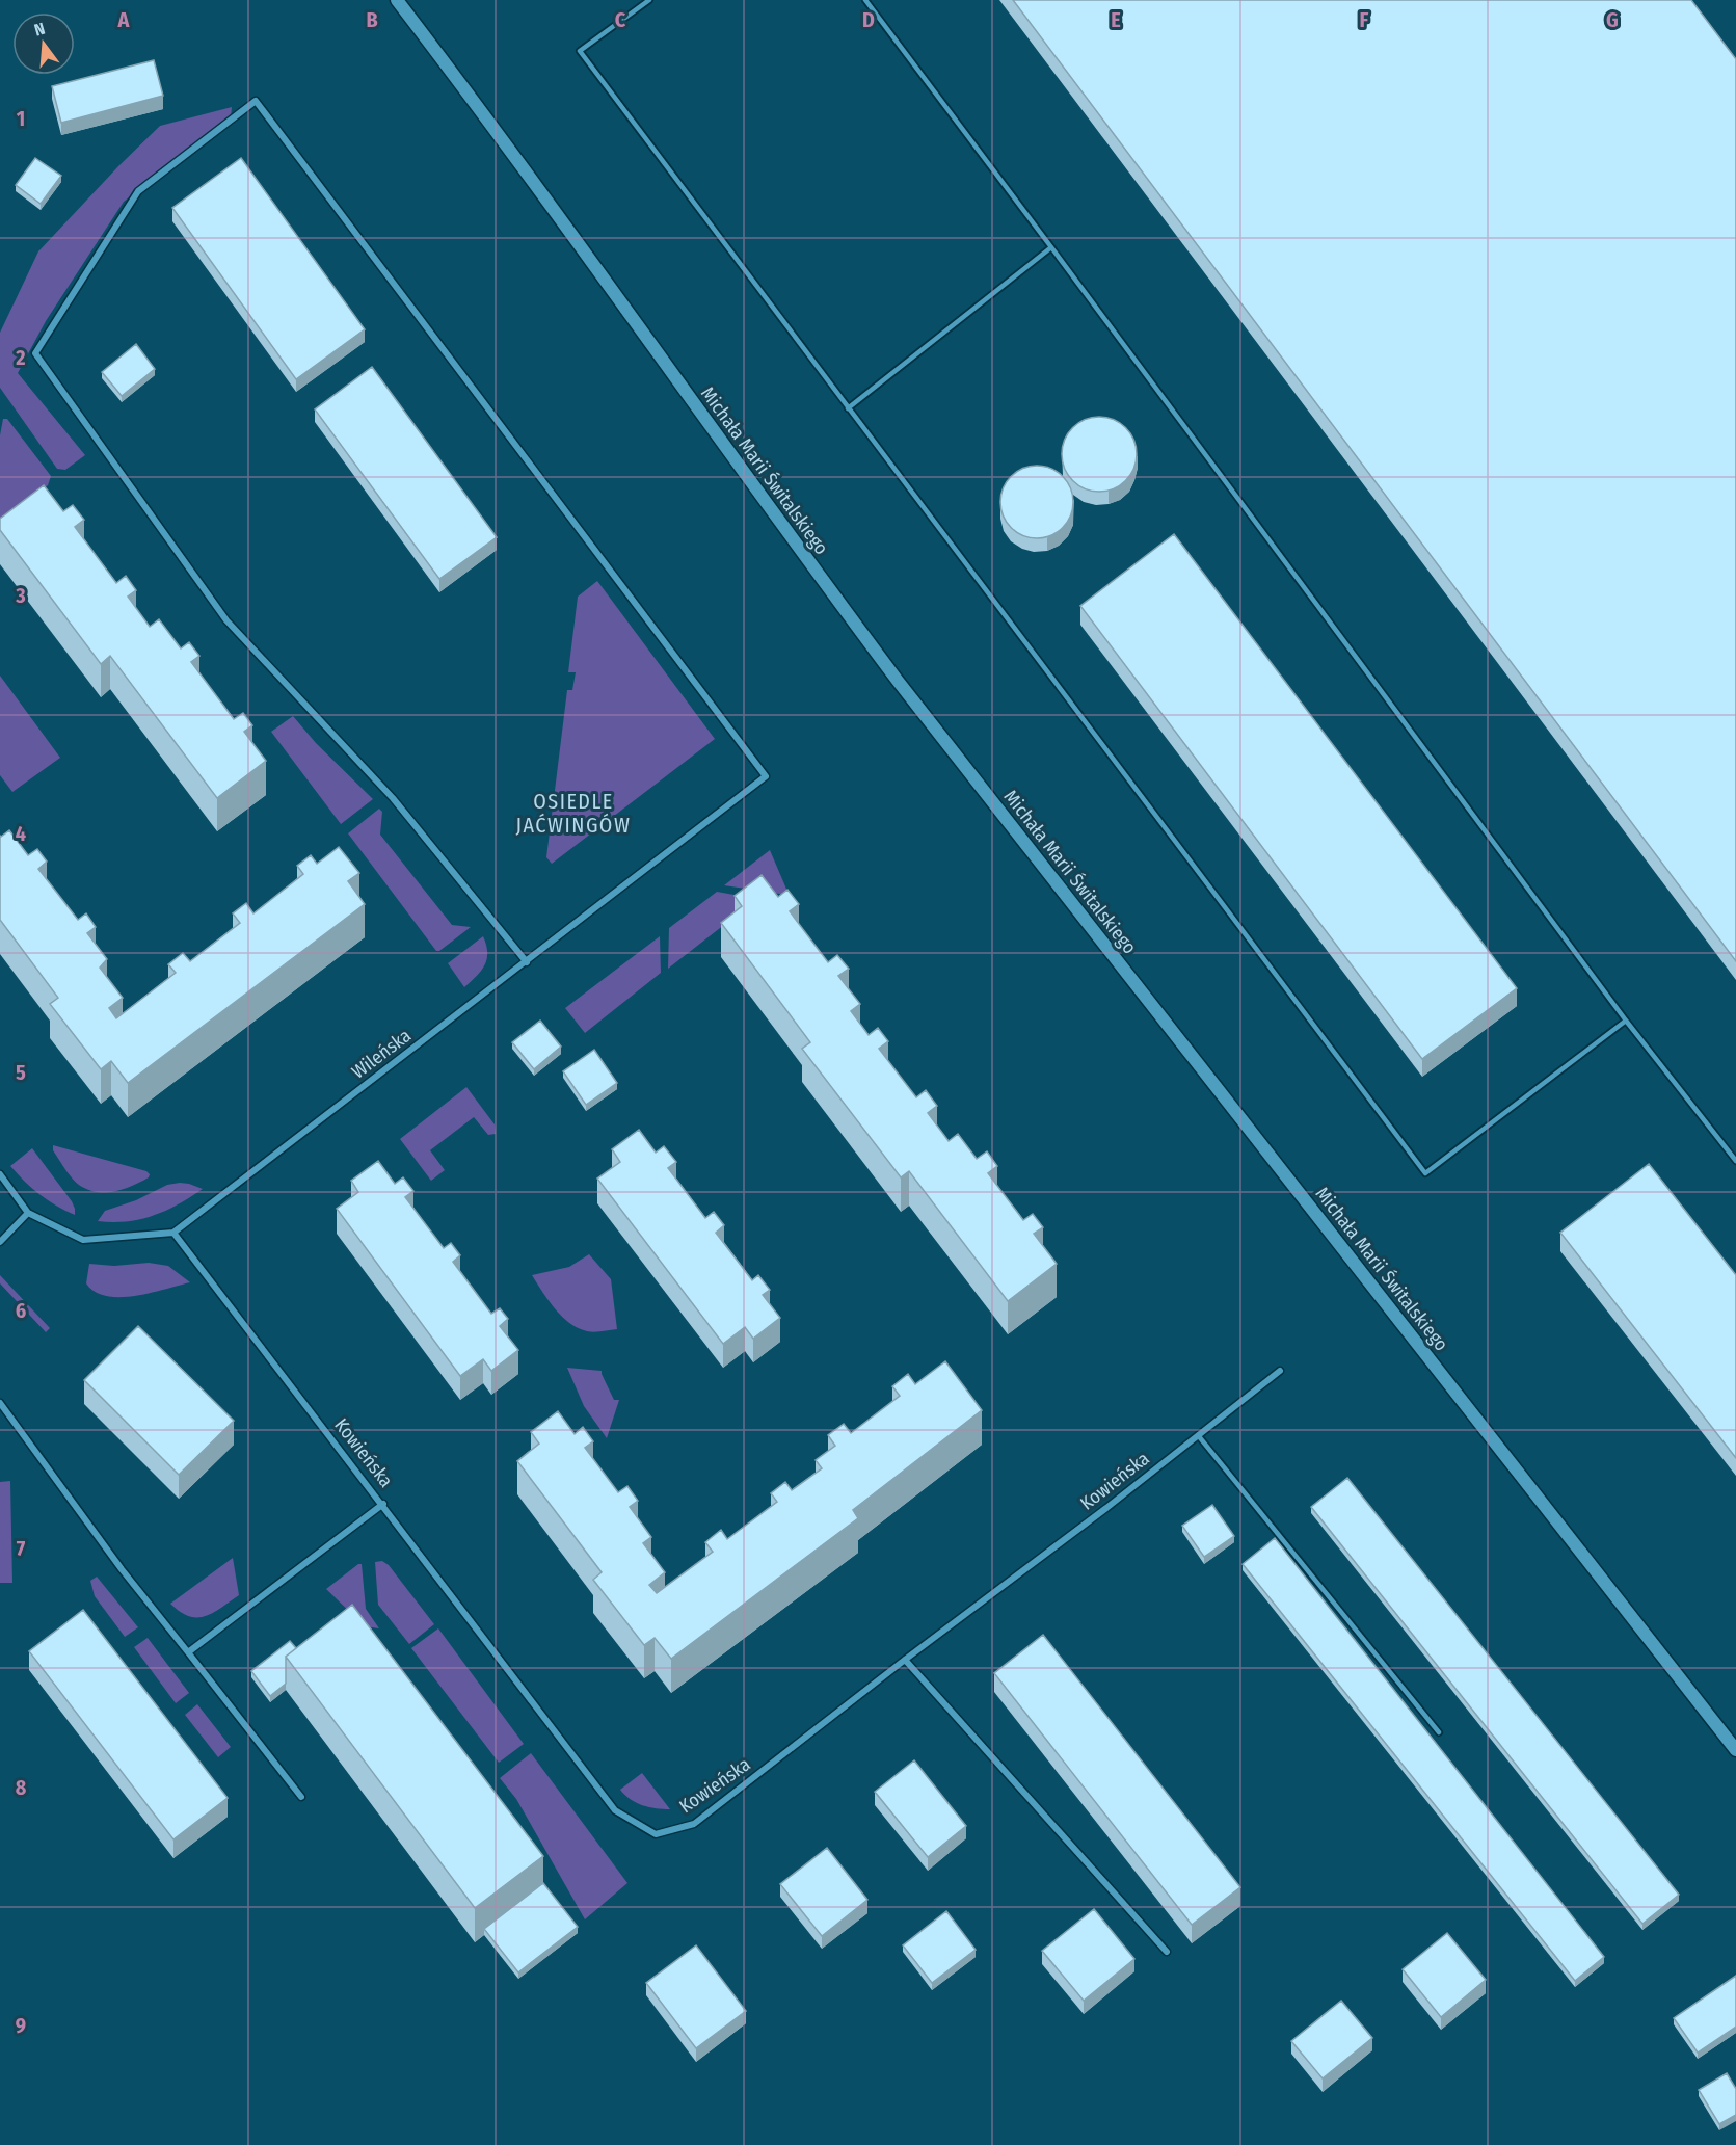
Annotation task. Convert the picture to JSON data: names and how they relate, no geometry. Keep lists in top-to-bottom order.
{
  "streets": {
    "main road": ["Michała Marii Świtalskiego"],
    "street": ["Wileńska", "Kowieńska"]
  },
  "crossings": [
    ["Wileńska", "Kowieńska"]
  ],
  "districts": ["OSIEDLE JAĆWINGÓW"],
  "north": "top",
  "grid": {
    "columns": [
      "A",
      "B",
      "C",
      "D",
      "E",
      "F",
      "G"
    ],
    "rows": [
      "1",
      "2",
      "3",
      "4",
      "5",
      "6",
      "7",
      "8",
      "9"
    ]
  }
}
